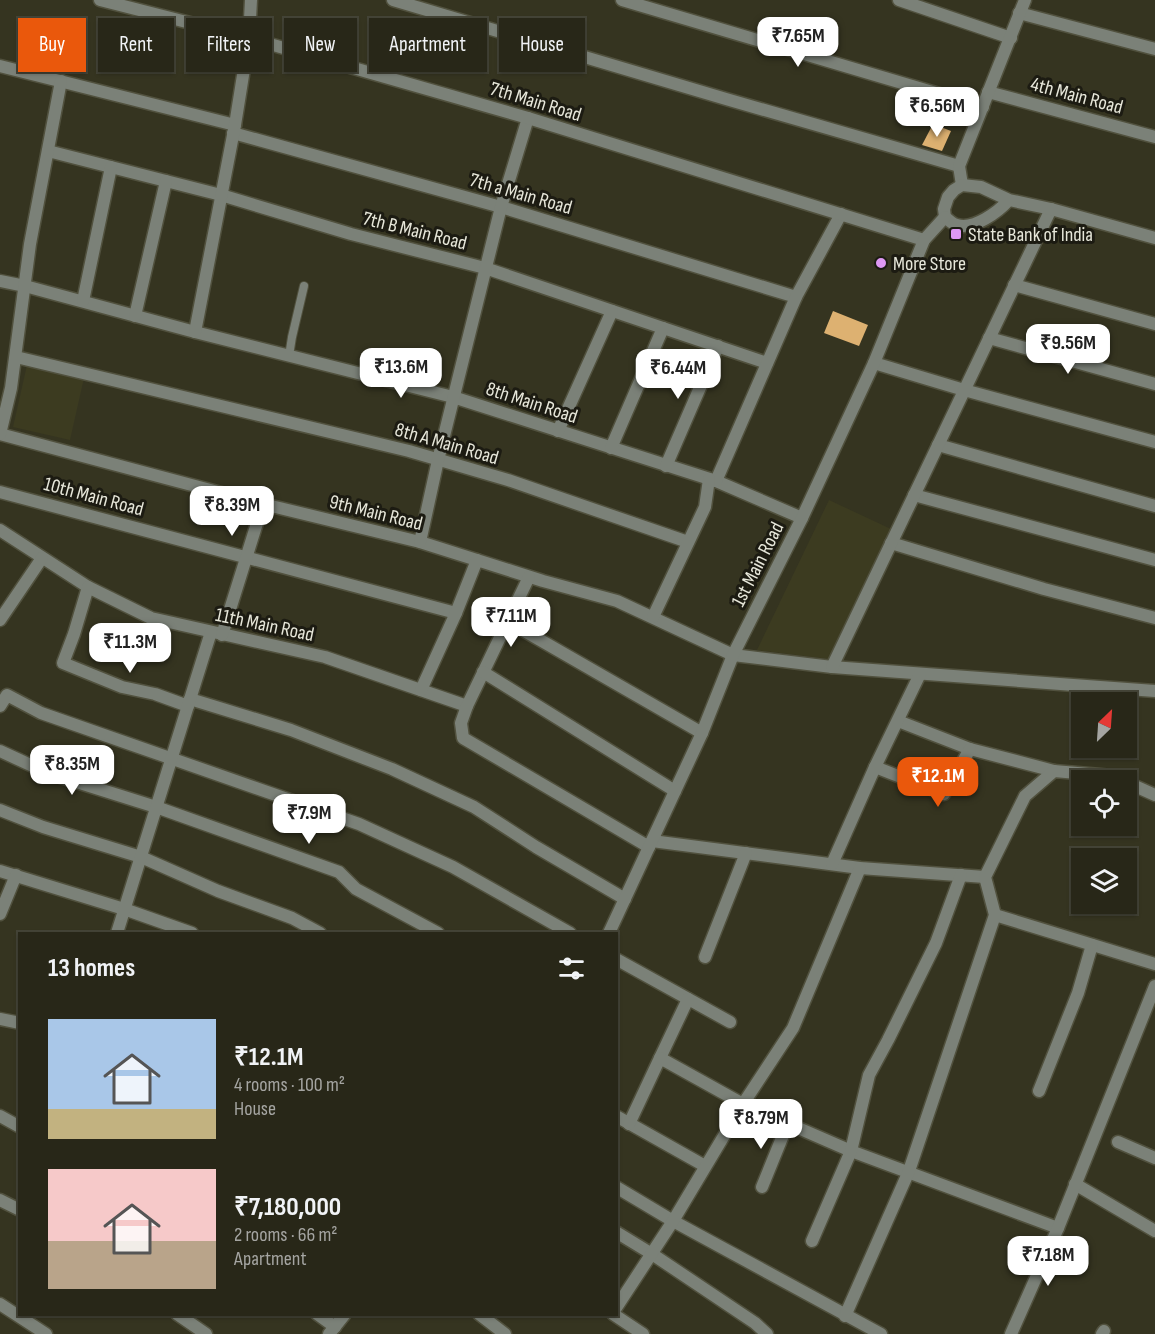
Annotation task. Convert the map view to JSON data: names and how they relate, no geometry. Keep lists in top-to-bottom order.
{
  "streets": {
    "street": [
      "4th Main Road",
      "7th Main Road",
      "7th a Main Road",
      "7th B Main Road",
      "8th Main Road",
      "8th A Main Road",
      "10th Main Road",
      "9th Main Road",
      "1st Main Road",
      "11th Main Road"
    ]
  },
  "crossings": [
    ["7th Main Road", "1st Main Road"],
    ["8th Main Road", "1st Main Road"],
    ["9th Main Road", "1st Main Road"]
  ],
  "places": {
    "transit": ["State Bank of India"],
    "other": ["More Store"]
  },
  "north": "top right",
  "page": {
    "price": [
      "₹7.65M",
      "₹6.56M",
      "₹9.56M",
      "₹13.6M",
      "₹6.44M",
      "₹8.39M",
      "₹7.11M",
      "₹11.3M",
      "₹8.35M",
      "₹12.1M",
      "₹7.9M",
      "₹8.79M",
      "₹7.18M"
    ],
    "chip": [
      "Buy",
      "Rent",
      "Filters",
      "New",
      "Apartment",
      "House"
    ],
    "heading": "13 homes",
    "list": [
      {
        "name": "₹12.1M",
        "note": "4 rooms · 100 m² · House"
      },
      {
        "name": "₹7,180,000",
        "note": "2 rooms · 66 m² · Apartment"
      }
    ]
  }
}
